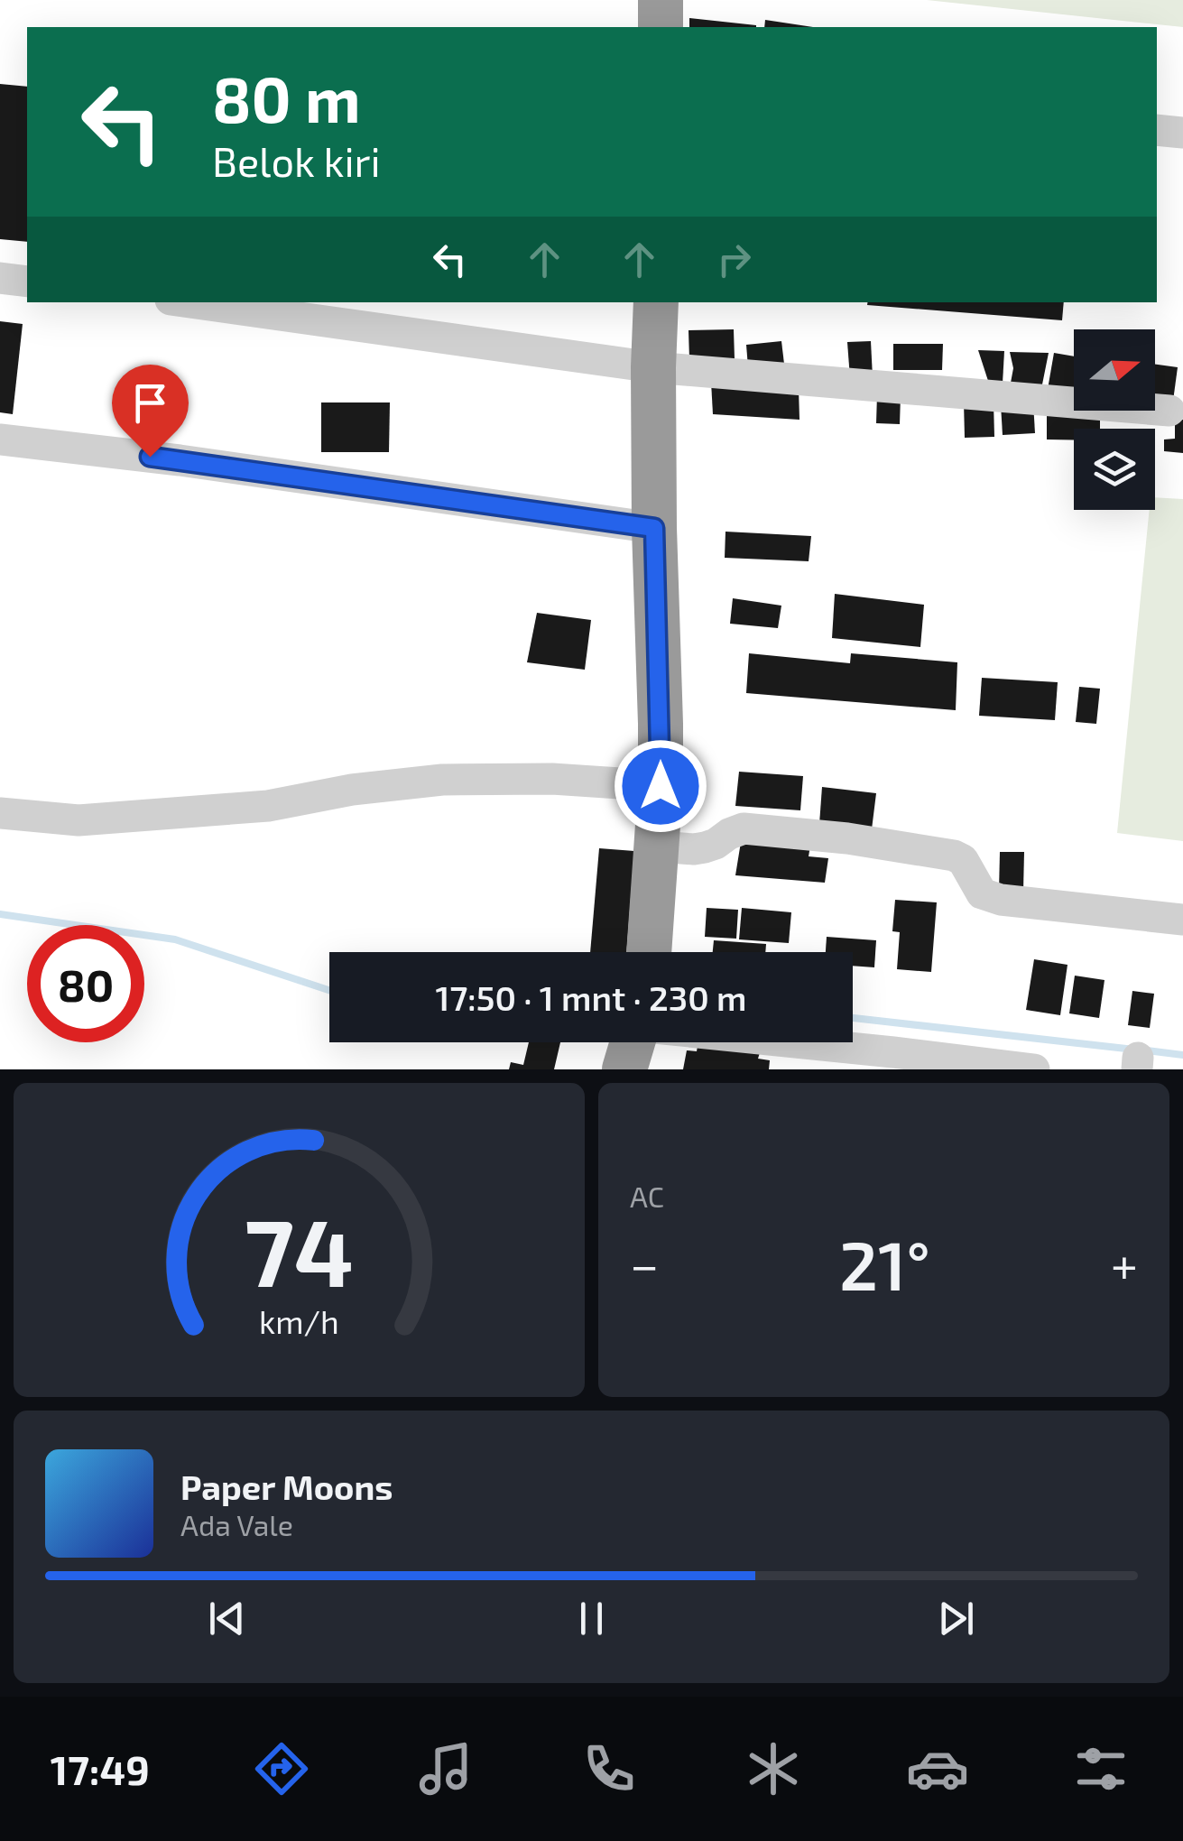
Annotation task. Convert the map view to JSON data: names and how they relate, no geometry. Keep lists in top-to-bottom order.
{
  "north": "right",
  "page": {
    "turn": ["80 m", "Belok kiri"],
    "limit": "80",
    "trip": "17:50 · 1 mnt · 230 m",
    "tile": "AC",
    "heat": ["−", "21°", "+"],
    "song": ["Paper Moons", "Ada Vale"],
    "tabs": "17:49",
    "gauge": ["74", "km/h"]
  }
}
